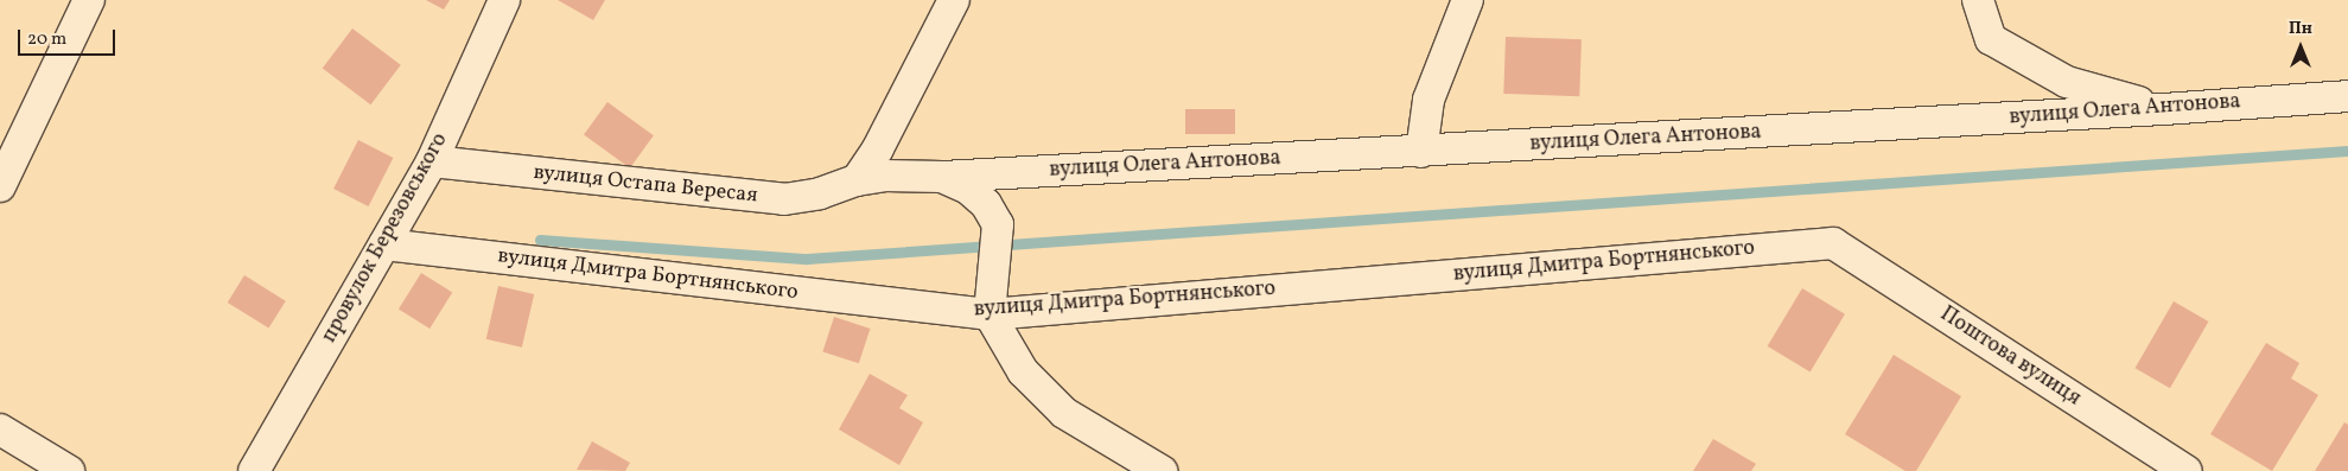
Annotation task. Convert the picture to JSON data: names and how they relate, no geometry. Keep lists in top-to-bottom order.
{
  "streets": {
    "street": [
      "вулиця Олега Антонова",
      "вулиця Остапа Вересая",
      "провулок Березовського",
      "вулиця Дмитра Бортнянського",
      "Поштова вулиця"
    ]
  },
  "crossings": [
    ["вулиця Олега Антонова", "вулиця Остапа Вересая"],
    ["вулиця Остапа Вересая", "провулок Березовського"],
    ["вулиця Остапа Вересая", "вулиця Дмитра Бортнянського"],
    ["провулок Березовського", "вулиця Дмитра Бортнянського"],
    ["вулиця Дмитра Бортнянського", "Поштова вулиця"]
  ],
  "scale_bar": "20 m",
  "north": "top"
}
